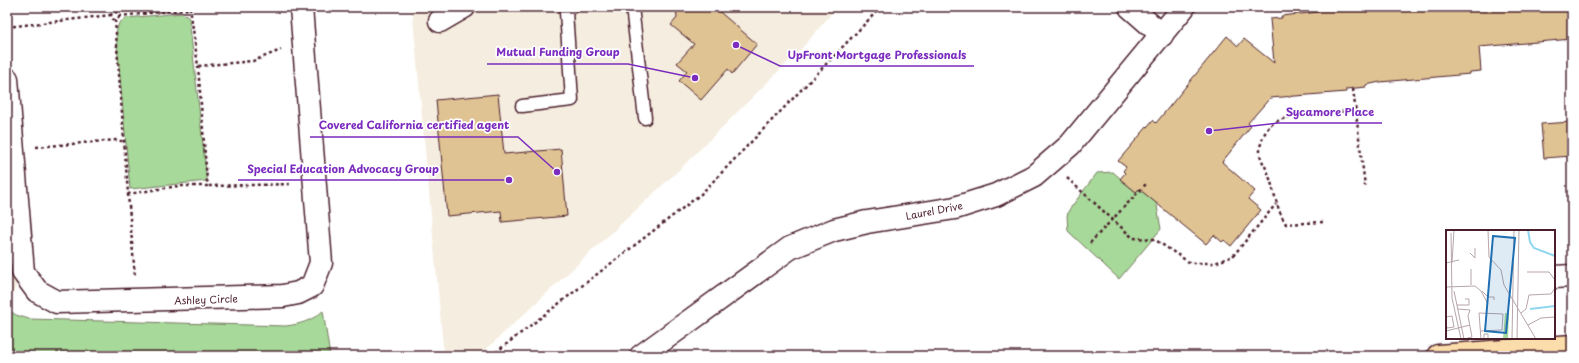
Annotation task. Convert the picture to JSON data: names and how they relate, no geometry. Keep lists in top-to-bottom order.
{
  "streets": {
    "street": ["Laurel Drive", "Ashley Circle"]
  },
  "places": [
    "UpFront Mortgage Professionals",
    "Mutual Funding Group",
    "Sycamore Place",
    "Covered California certified agent",
    "Special Education Advocacy Group"
  ]
}
